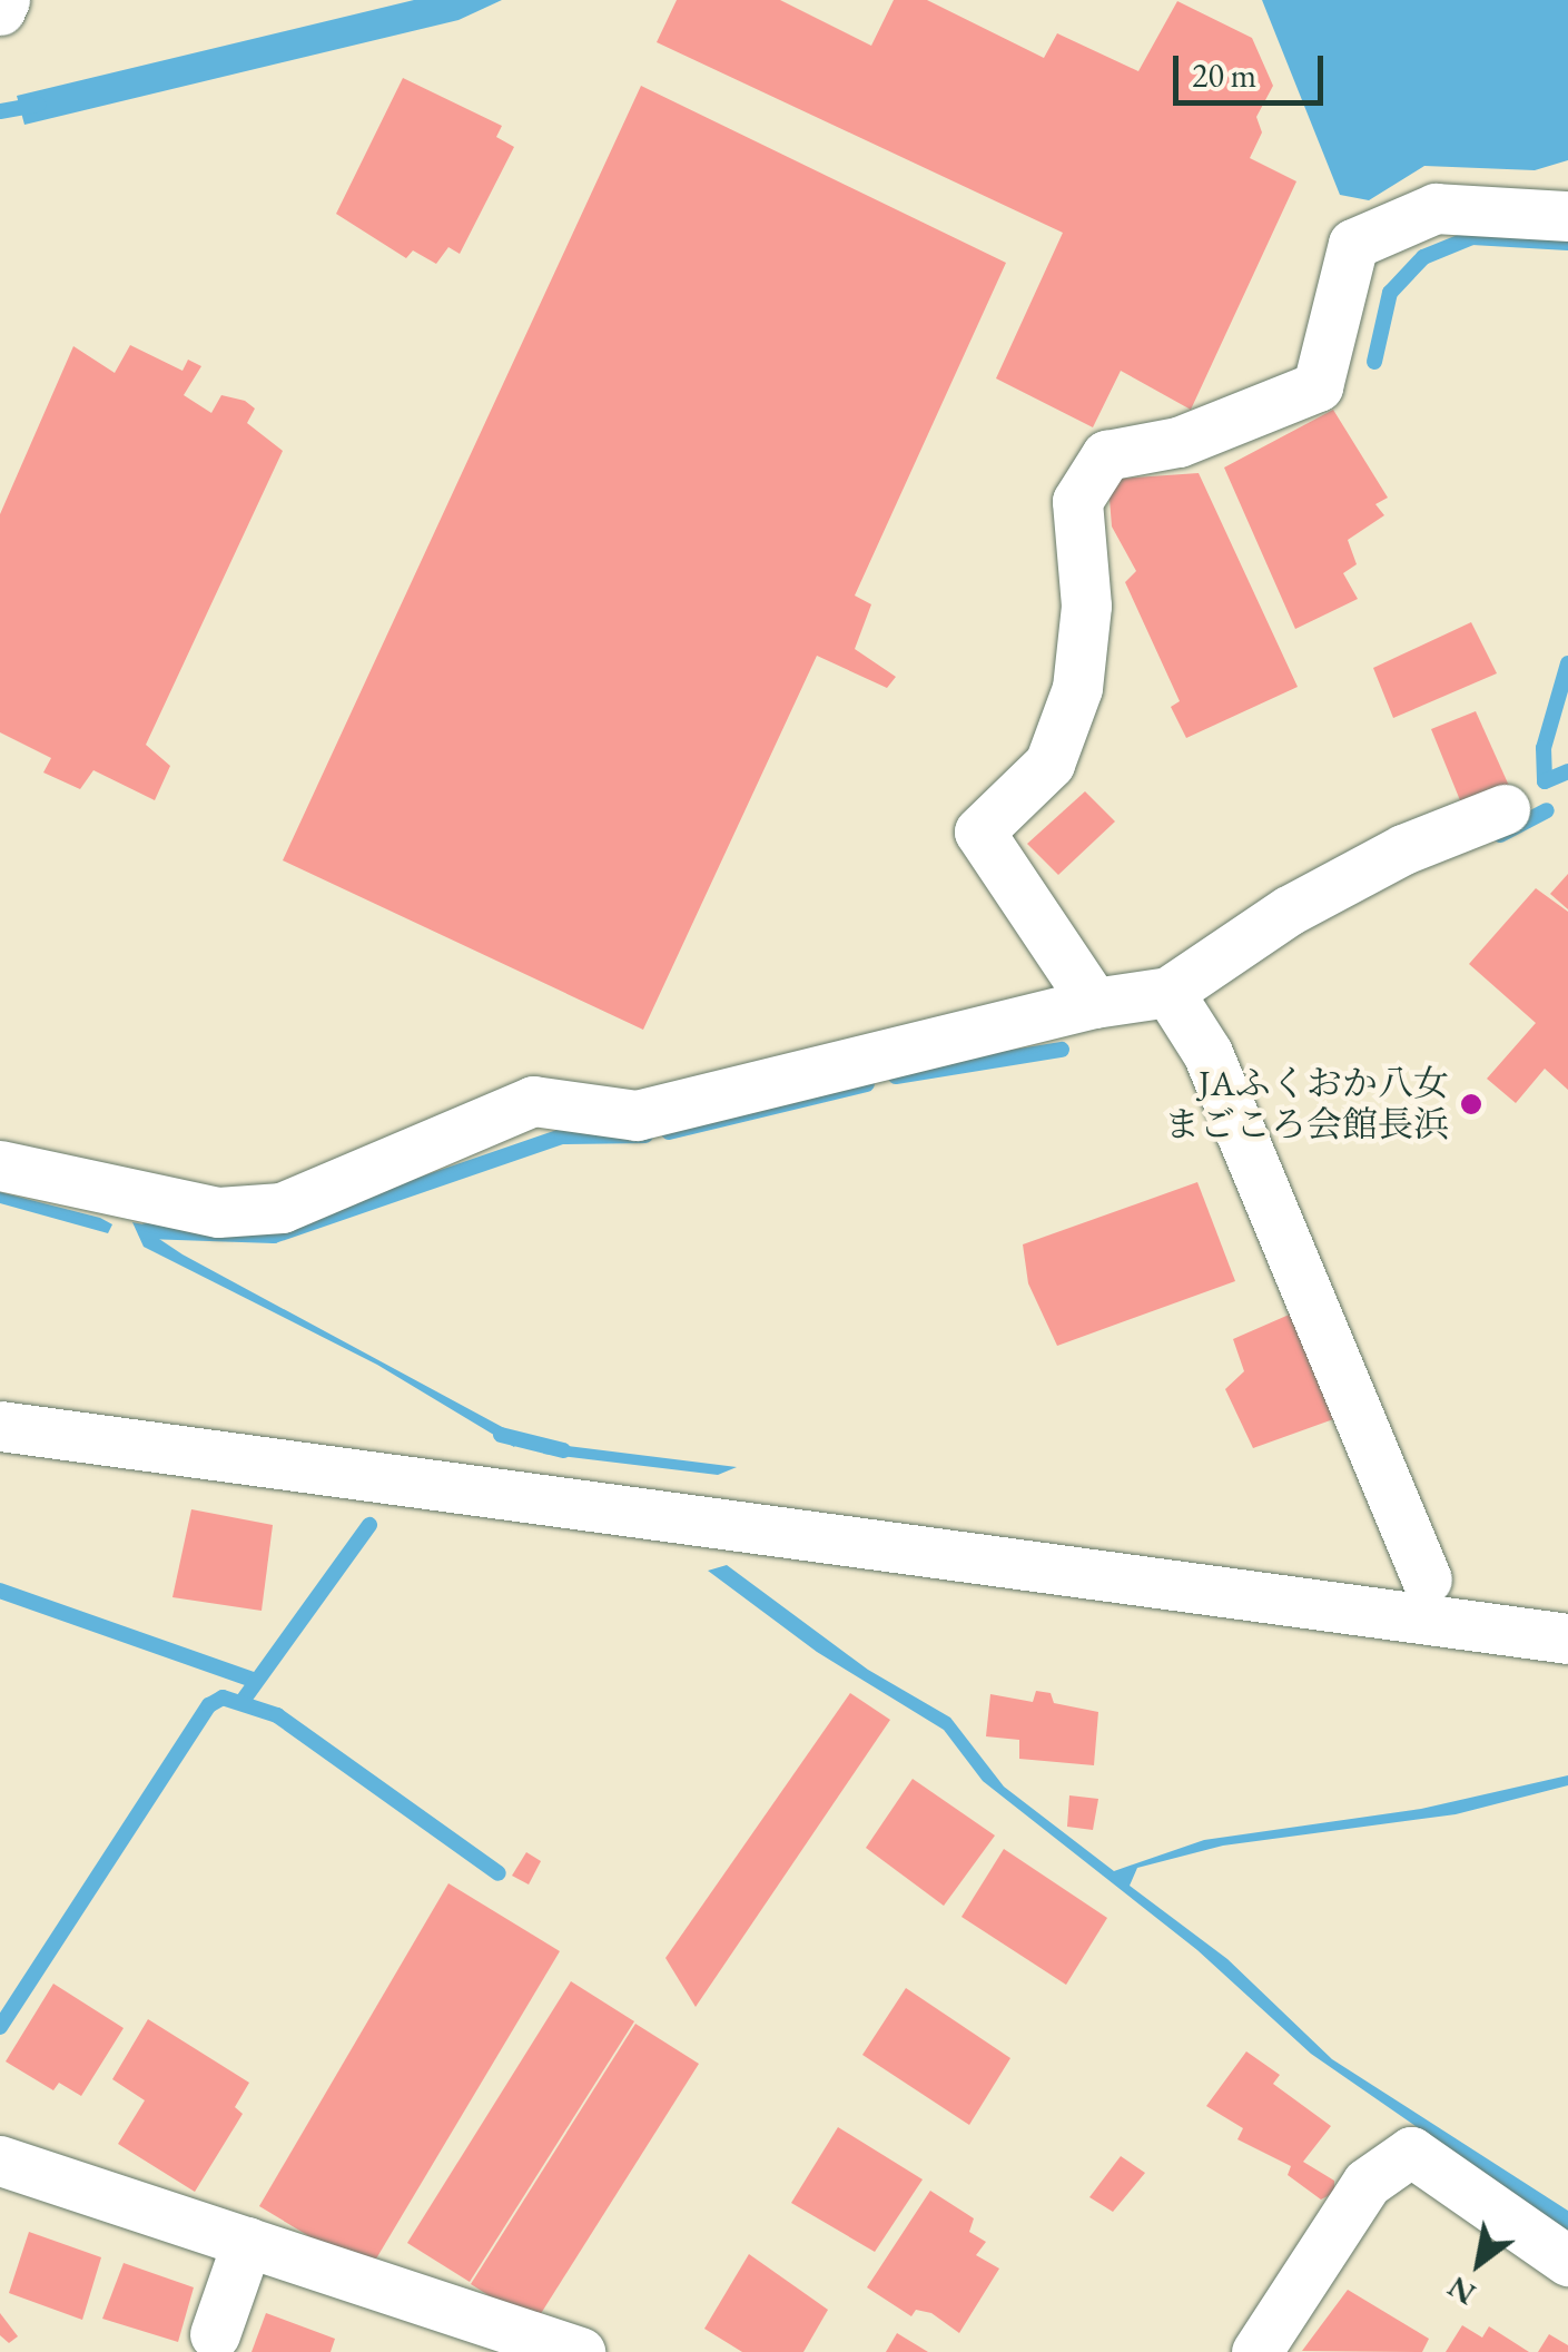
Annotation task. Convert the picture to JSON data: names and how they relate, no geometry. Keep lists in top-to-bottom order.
{
  "places": ["JAふくおか八女 まごころ会館長浜"],
  "scale_bar": "20 m",
  "north": "bottom left"
}
